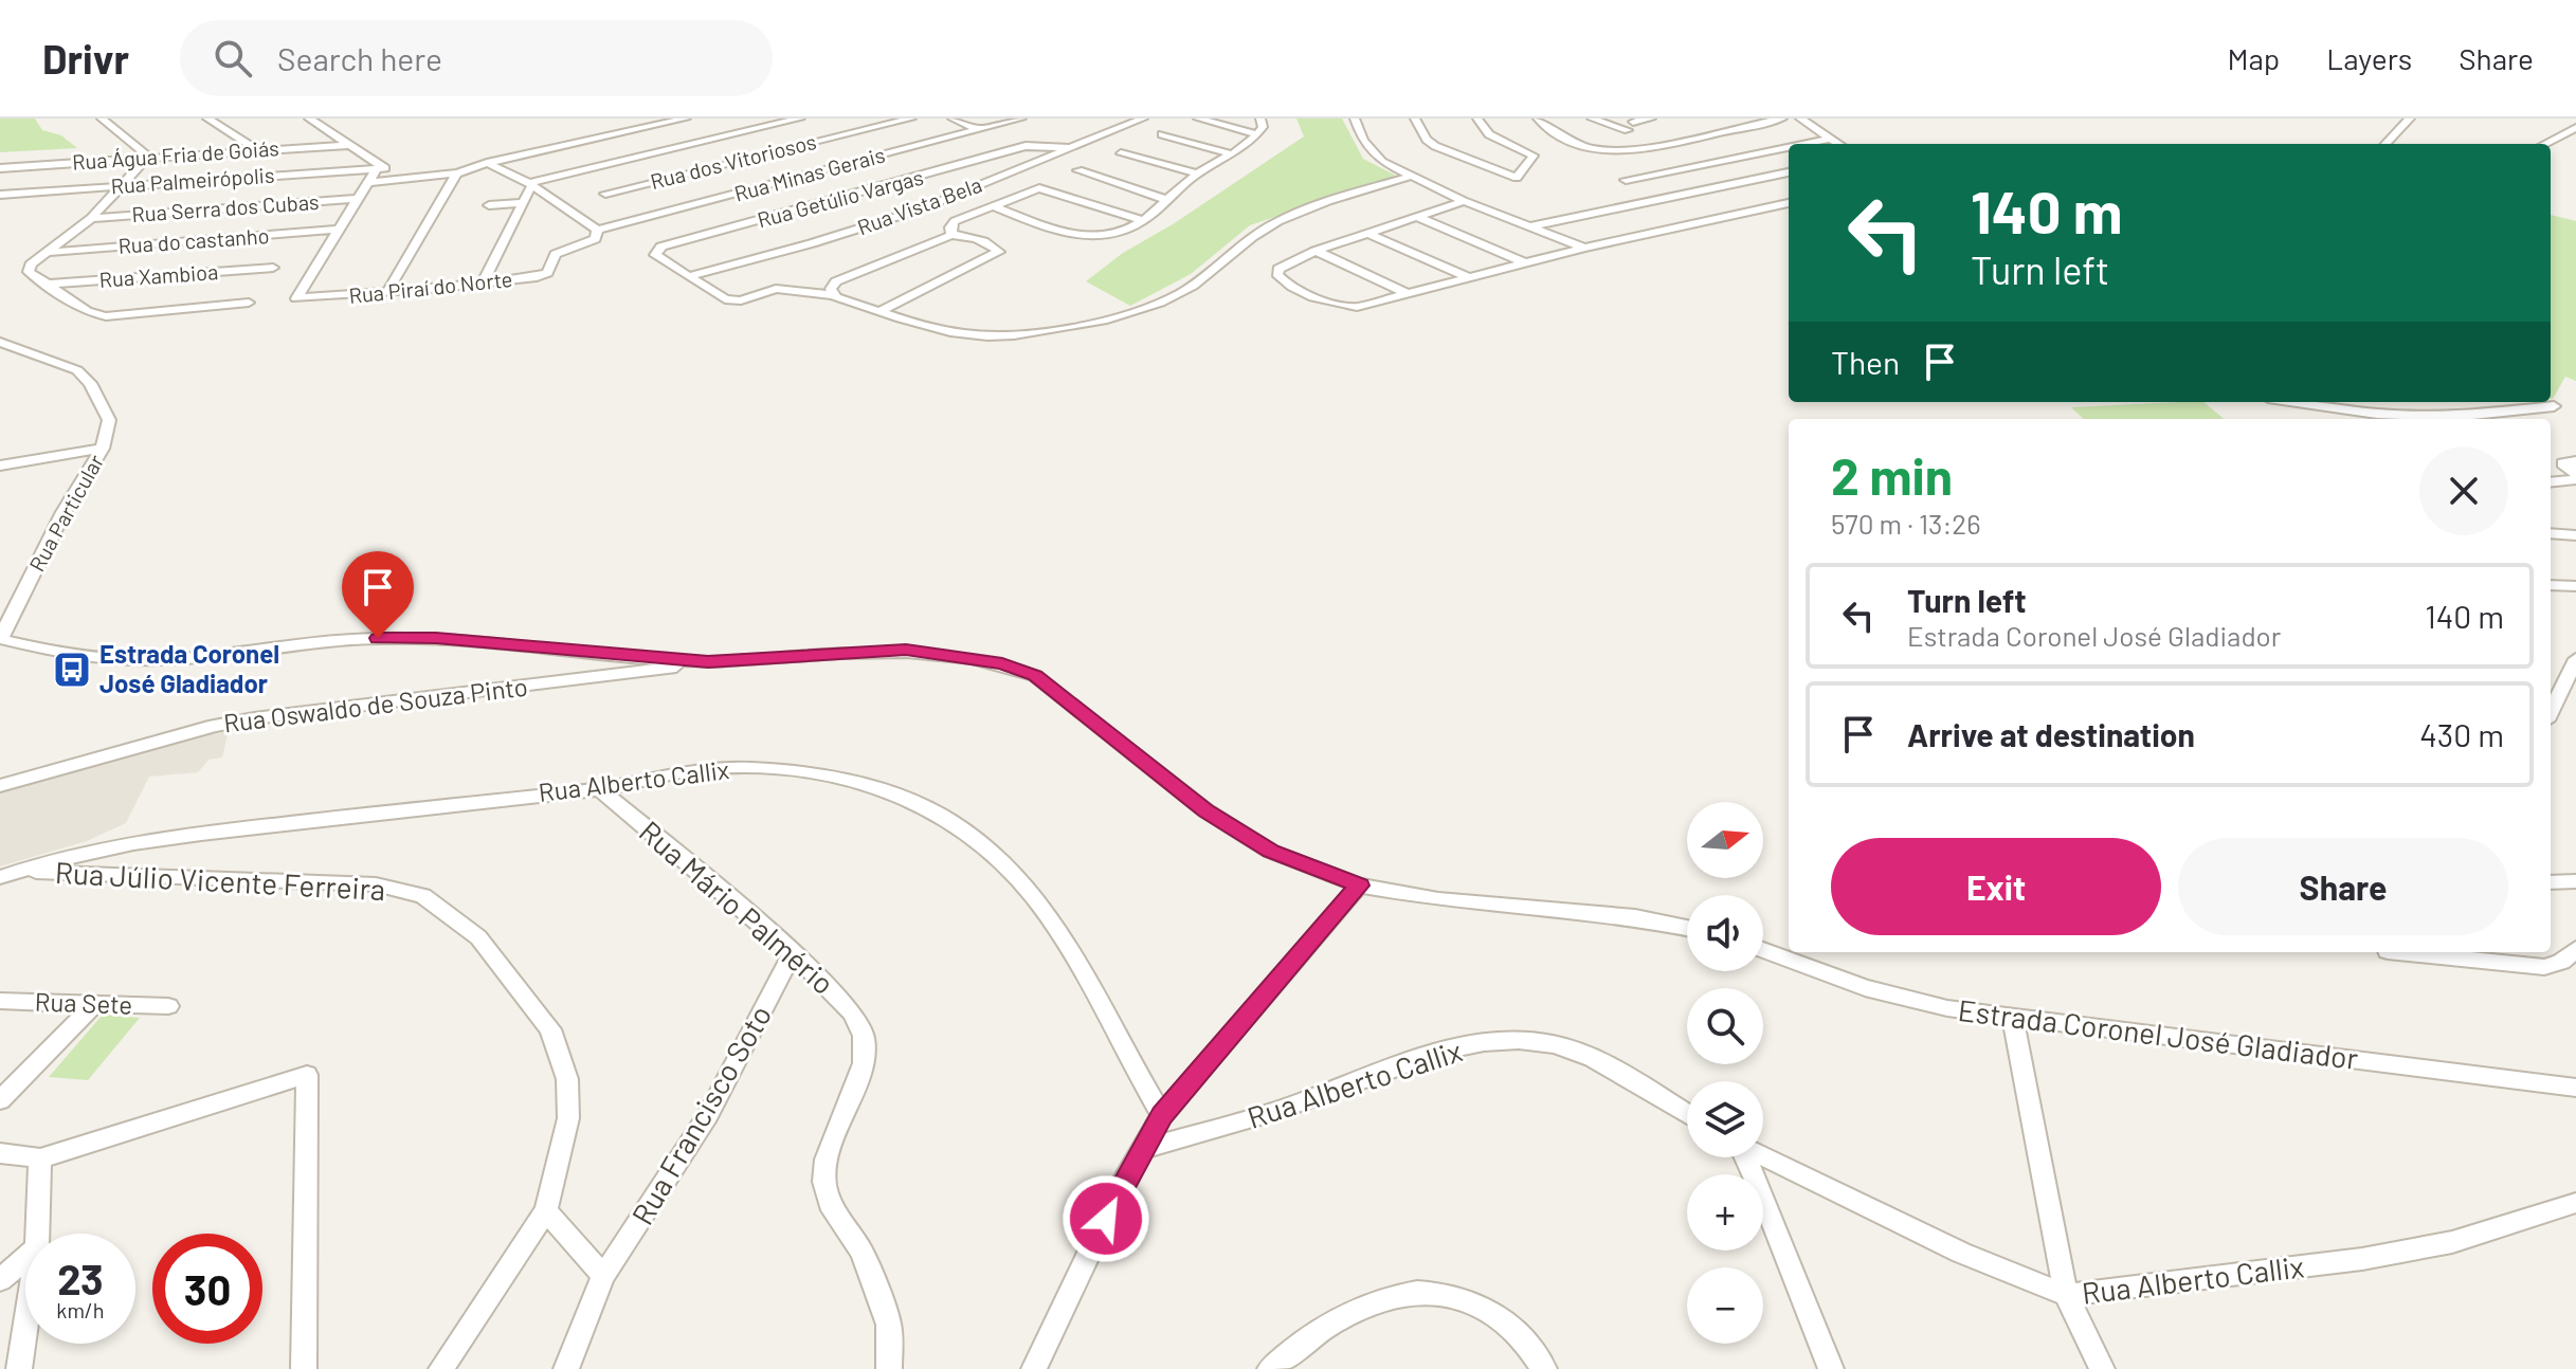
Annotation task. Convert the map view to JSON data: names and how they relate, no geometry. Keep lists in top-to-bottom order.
{
  "streets": {
    "street": [
      "Rua Água Fria de Goiás",
      "Rua dos Vitoriosos",
      "Rua Minas Gerais",
      "Rua Palmeirópolis",
      "Rua Getúlio Vargas",
      "Rua Vista Bela",
      "Rua Serra dos Cubas",
      "Rua do castanho",
      "Rua Xambioa",
      "Rua Piraí do Norte",
      "Rua Particular",
      "Rua Oswaldo de Souza Pinto",
      "Rua Alberto Callix",
      "Rua Júlio Vicente Ferreira",
      "Rua Mário Palmério",
      "Rua Sete",
      "Estrada Coronel José Gladiador",
      "Rua Francisco Soto"
    ]
  },
  "crossings": [
    ["Rua Minas Gerais", "Rua Piraí do Norte"],
    ["Rua Getúlio Vargas", "Rua Vista Bela"],
    ["Rua do castanho", "Rua Piraí do Norte"],
    ["Rua Alberto Callix", "Rua Júlio Vicente Ferreira"],
    ["Rua Alberto Callix", "Rua Mário Palmério"],
    ["Rua Mário Palmério", "Rua Francisco Soto"]
  ],
  "places": {
    "bus stop": ["Estrada Coronel José Gladiador"]
  },
  "north": "right",
  "page": {
    "header": "Drivr",
    "search": "Search here",
    "nav": ["Map", "Layers", "Share"],
    "turn": ["140 m", "Turn left"],
    "then": "Then",
    "heading": ["2 min", "570 m · 13:26"],
    "list": [
      {
        "name": "Turn left",
        "note": "Estrada Coronel José Gladiador",
        "value": "140 m"
      },
      {
        "name": "Arrive at destination",
        "value": "430 m"
      }
    ],
    "map_buttons": ["+", "−"],
    "buttons": ["Exit", "Share"],
    "speed": "23 km/h",
    "limit": "30"
  }
}
